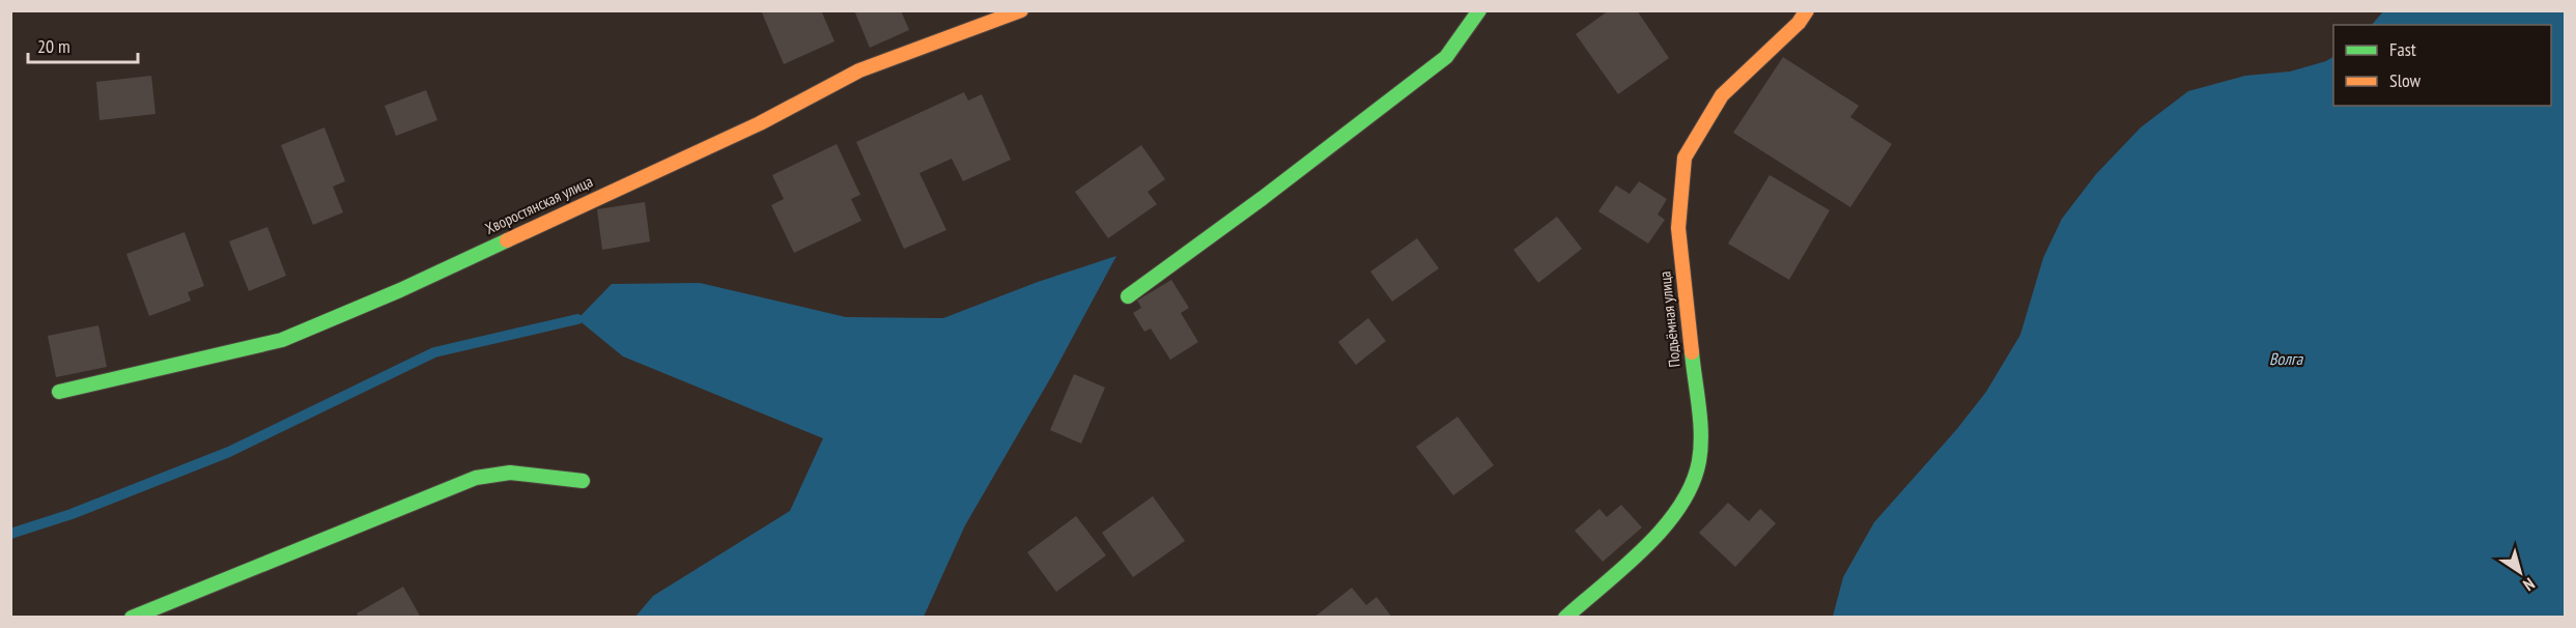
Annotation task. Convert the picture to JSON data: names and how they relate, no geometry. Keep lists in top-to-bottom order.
{
  "streets": {
    "street": ["Хворостянская улица", "Подъёмная улица"]
  },
  "water": ["Волга"],
  "legend": ["Fast", "Slow"],
  "scale_bar": "20 m",
  "north": "bottom right"
}
